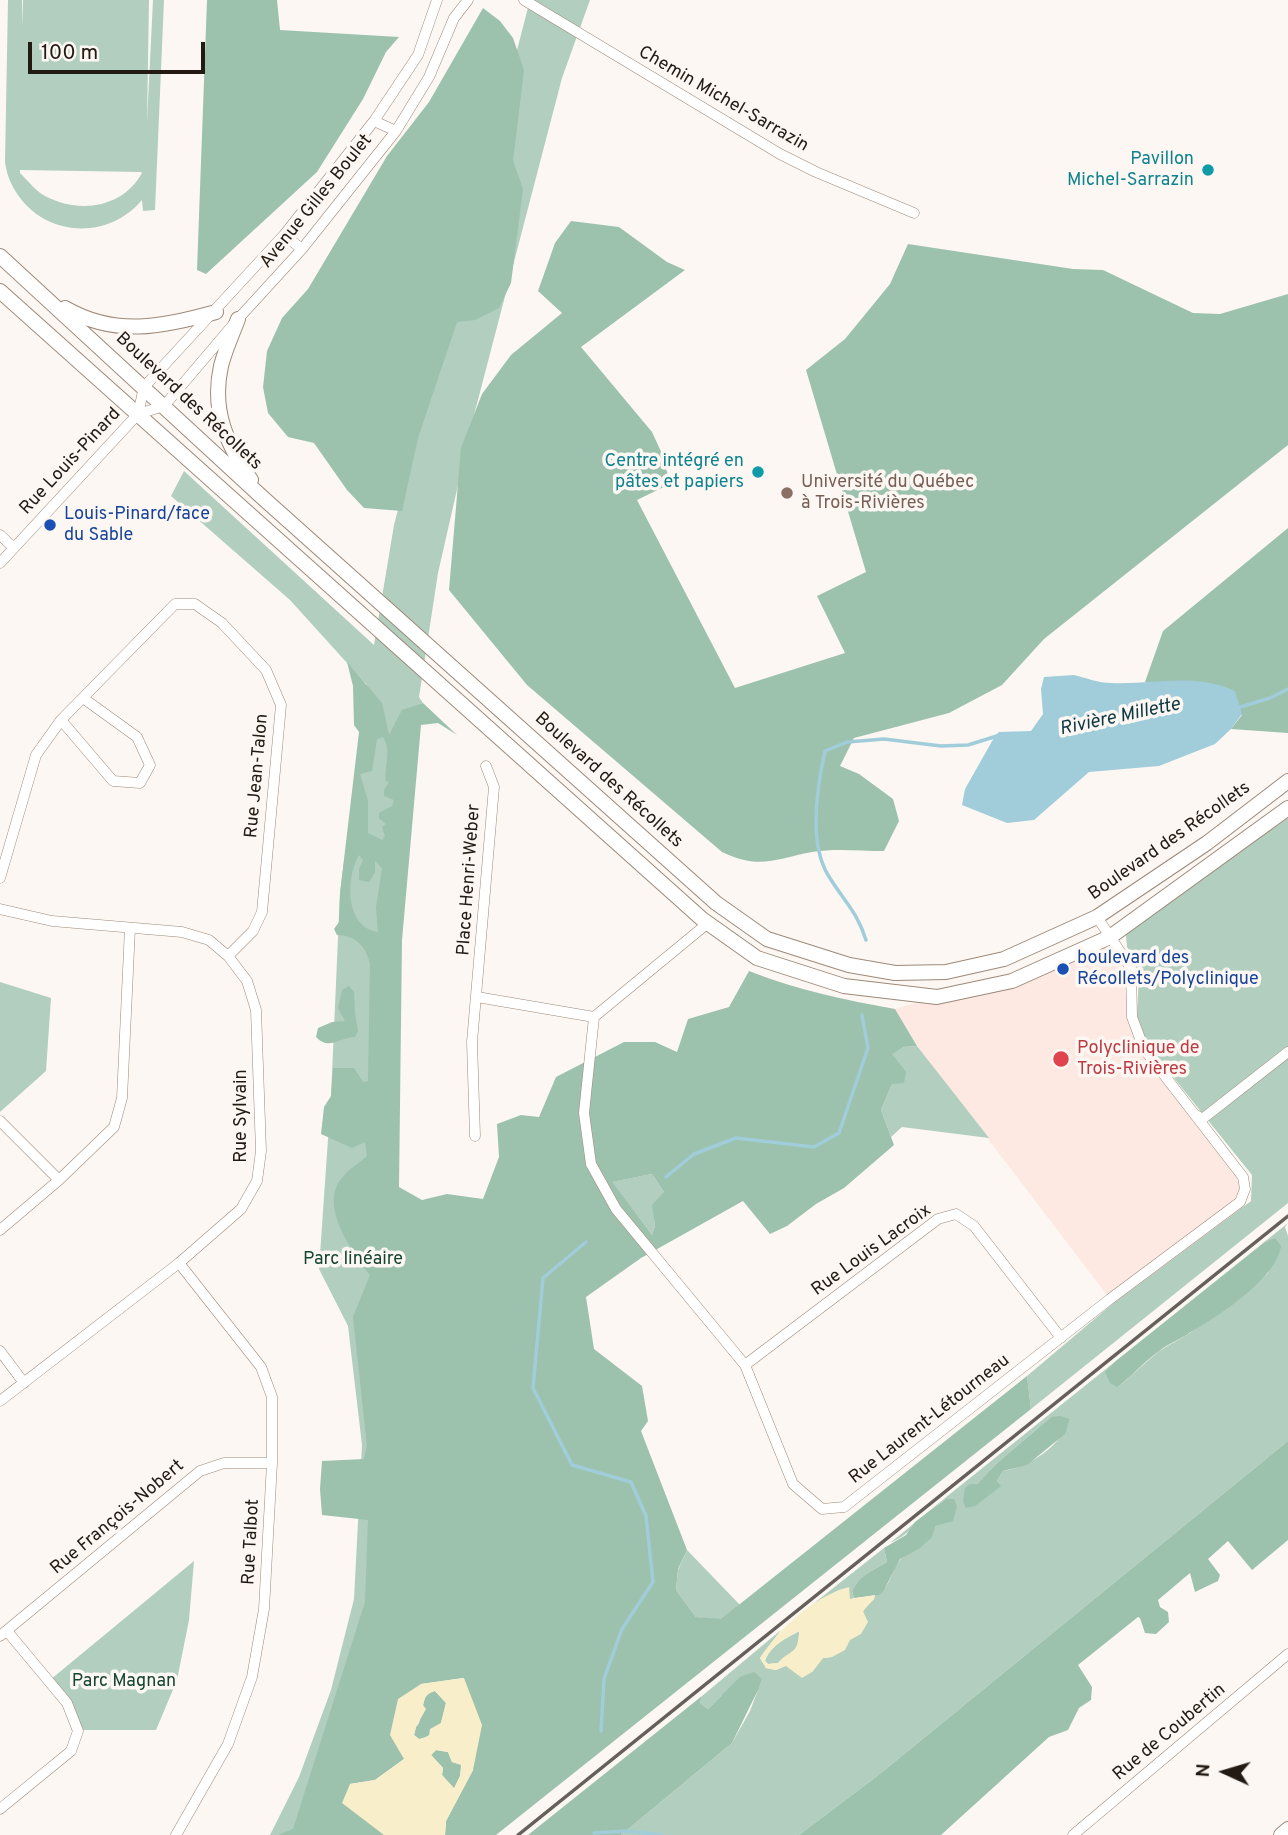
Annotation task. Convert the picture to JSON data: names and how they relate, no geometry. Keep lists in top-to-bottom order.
{
  "streets": {
    "main road": ["Boulevard des Récollets"],
    "street": [
      "Chemin Michel-Sarrazin",
      "Avenue Gilles Boulet",
      "Rue Louis-Pinard",
      "Rue Jean-Talon",
      "Place Henri-Weber",
      "Rue Sylvain",
      "Rue Louis Lacroix",
      "Rue Laurent-Létourneau",
      "Rue François-Nobert",
      "Rue Talbot",
      "Rue de Coubertin"
    ]
  },
  "crossings": [
    ["Avenue Gilles Boulet", "Boulevard des Récollets"],
    ["Avenue Gilles Boulet", "Rue Louis-Pinard"],
    ["Boulevard des Récollets", "Rue Louis-Pinard"],
    ["Rue Jean-Talon", "Rue Sylvain"],
    ["Rue Sylvain", "Rue Talbot"],
    ["Rue Louis Lacroix", "Rue Laurent-Létourneau"],
    ["Rue François-Nobert", "Rue Talbot"]
  ],
  "water": ["Rivière Millette"],
  "parks": ["Parc linéaire", "Parc Magnan"],
  "places": [
    "Pavillon Michel-Sarrazin",
    "Centre intégré en pâtes et papiers",
    "Université du Québec à Trois-Rivières",
    "Louis-Pinard/face du Sable",
    "boulevard des Récollets/Polyclinique",
    "Polyclinique de Trois-Rivières"
  ],
  "scale_bar": "100 m",
  "north": "left"
}
